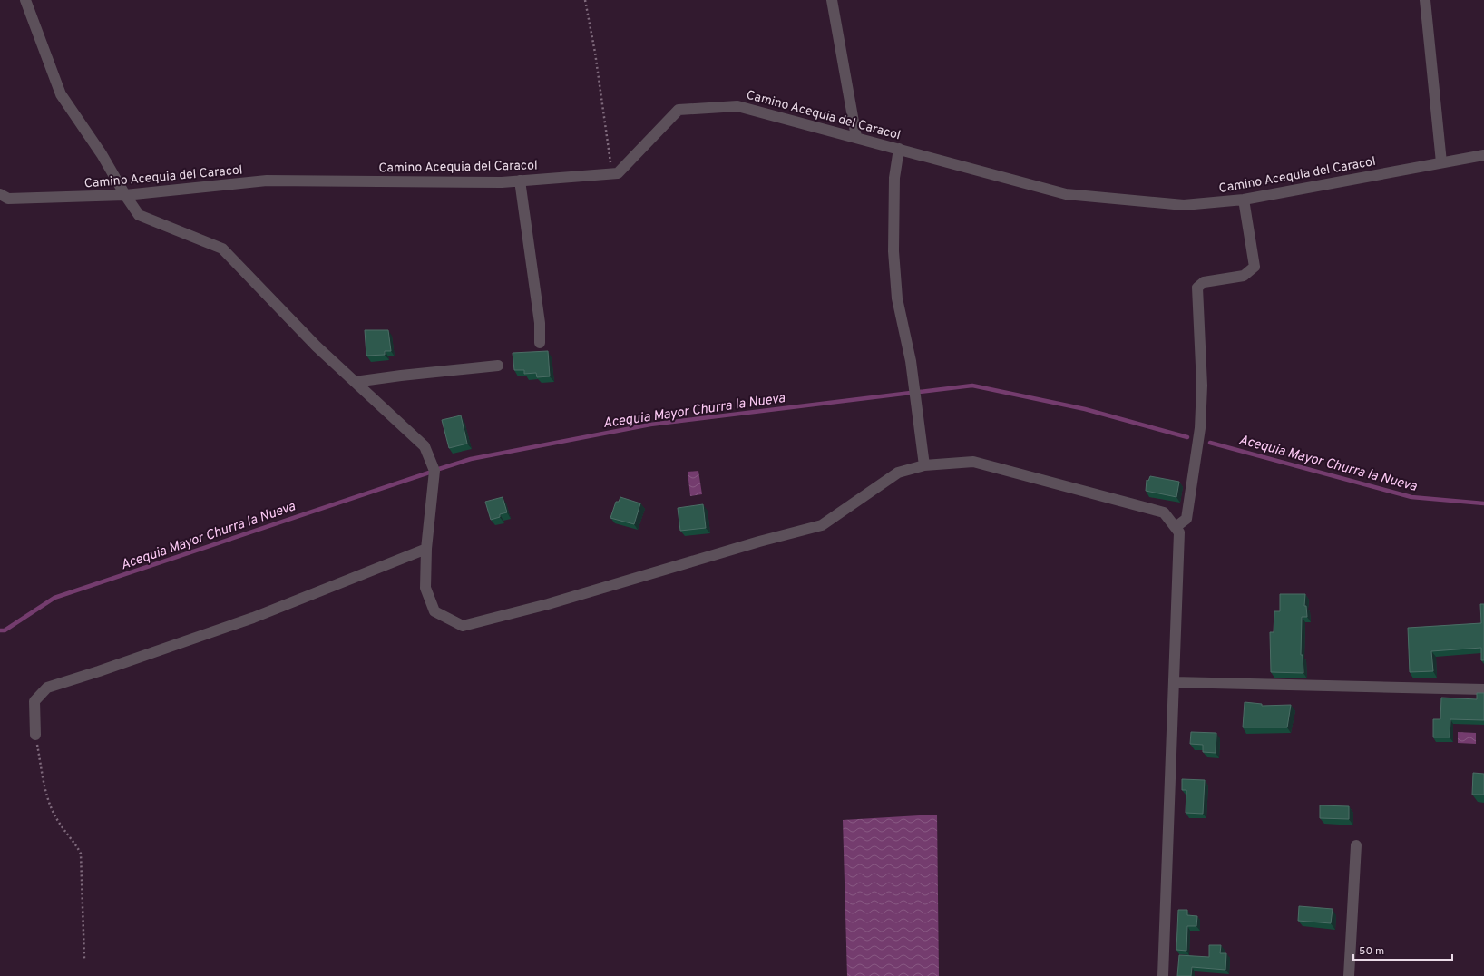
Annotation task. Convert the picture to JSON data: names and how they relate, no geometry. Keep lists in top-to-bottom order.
{
  "streets": {
    "street": ["Camino Acequia del Caracol"]
  },
  "water": ["Acequia Mayor Churra la Nueva"],
  "scale_bar": "50 m"
}
